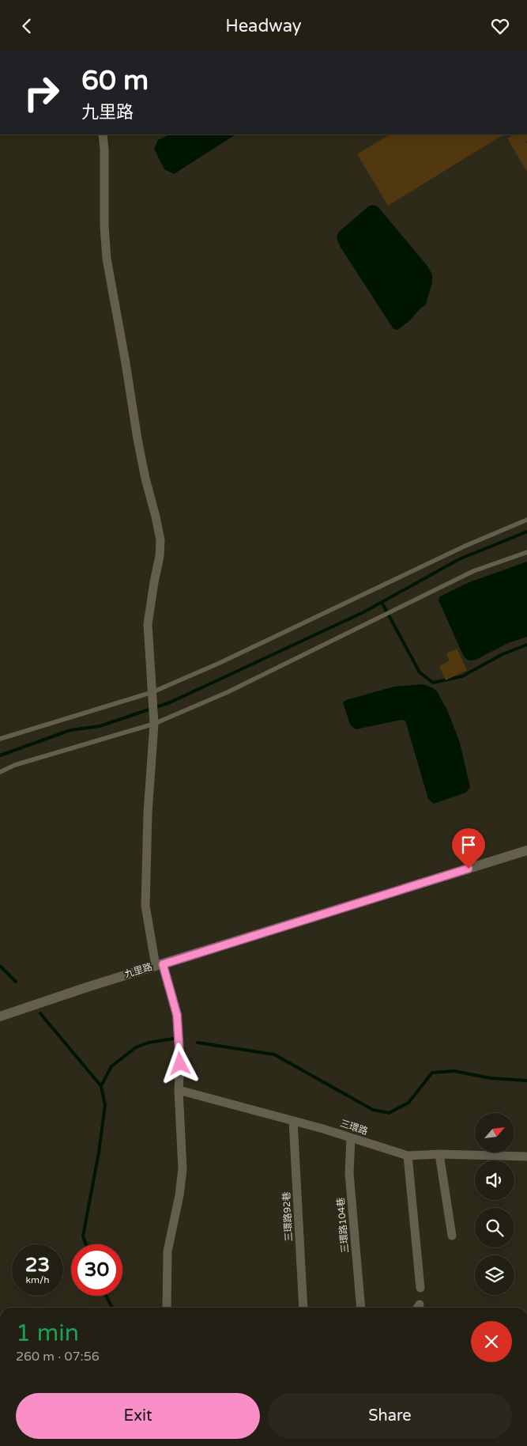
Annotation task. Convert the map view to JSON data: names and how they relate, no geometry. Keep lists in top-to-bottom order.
{
  "streets": {
    "street": [
      "九里路",
      "三環路",
      "三環路92巷",
      "三環路104巷"
    ]
  },
  "crossings": [
    ["三環路", "三環路92巷"],
    ["三環路", "三環路104巷"]
  ],
  "north": "top right",
  "page": {
    "header": "Headway",
    "turn": ["60 m", "九里路"],
    "speed": "23 km/h",
    "limit": "30",
    "heading": ["1 min", "260 m · 07:56"],
    "buttons": ["Exit", "Share"]
  }
}
